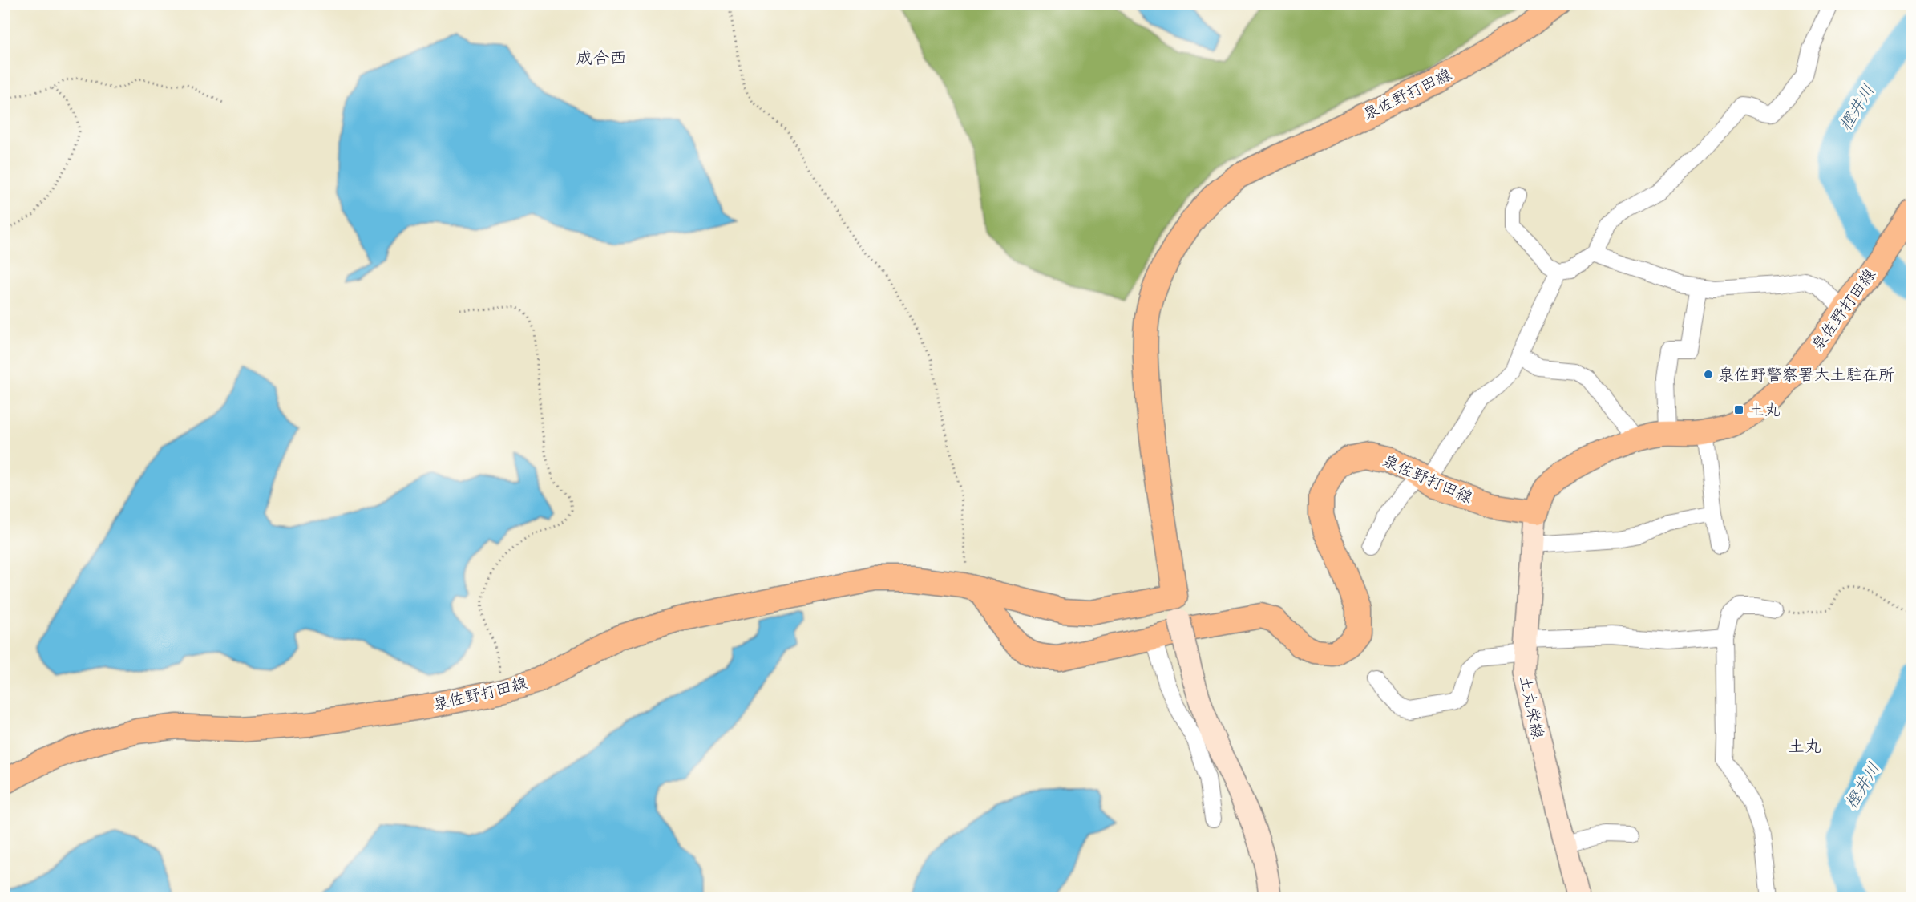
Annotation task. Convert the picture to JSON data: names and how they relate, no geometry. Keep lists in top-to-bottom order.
{
  "streets": {
    "main road": ["泉佐野打田線", "土丸栄線"]
  },
  "crossings": [
    ["泉佐野打田線", "土丸栄線"]
  ],
  "districts": ["成合西", "土丸"],
  "water": ["樫井川"],
  "places": {
    "other": ["泉佐野警察署大土駐在所"],
    "transit": ["土丸"]
  }
}
